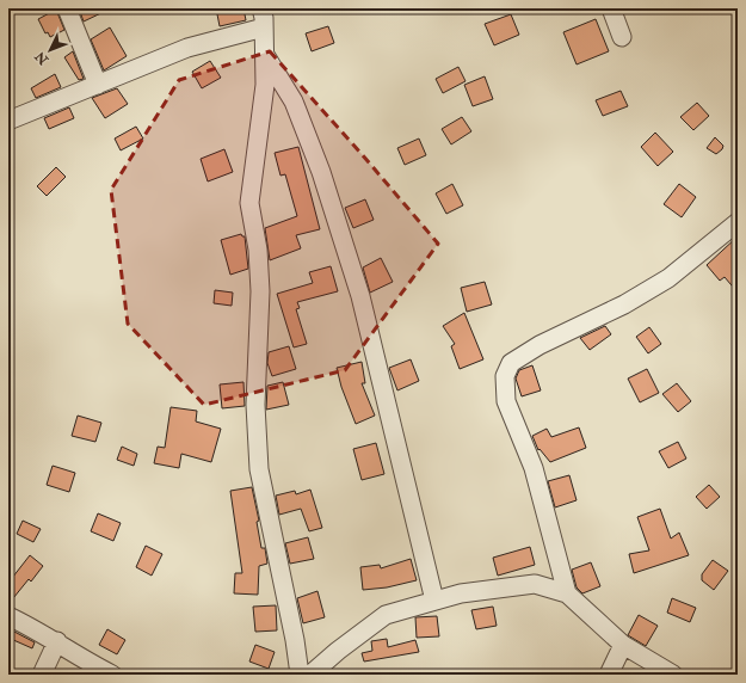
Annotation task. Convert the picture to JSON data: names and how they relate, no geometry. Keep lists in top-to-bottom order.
{
  "north": "bottom left"
}
